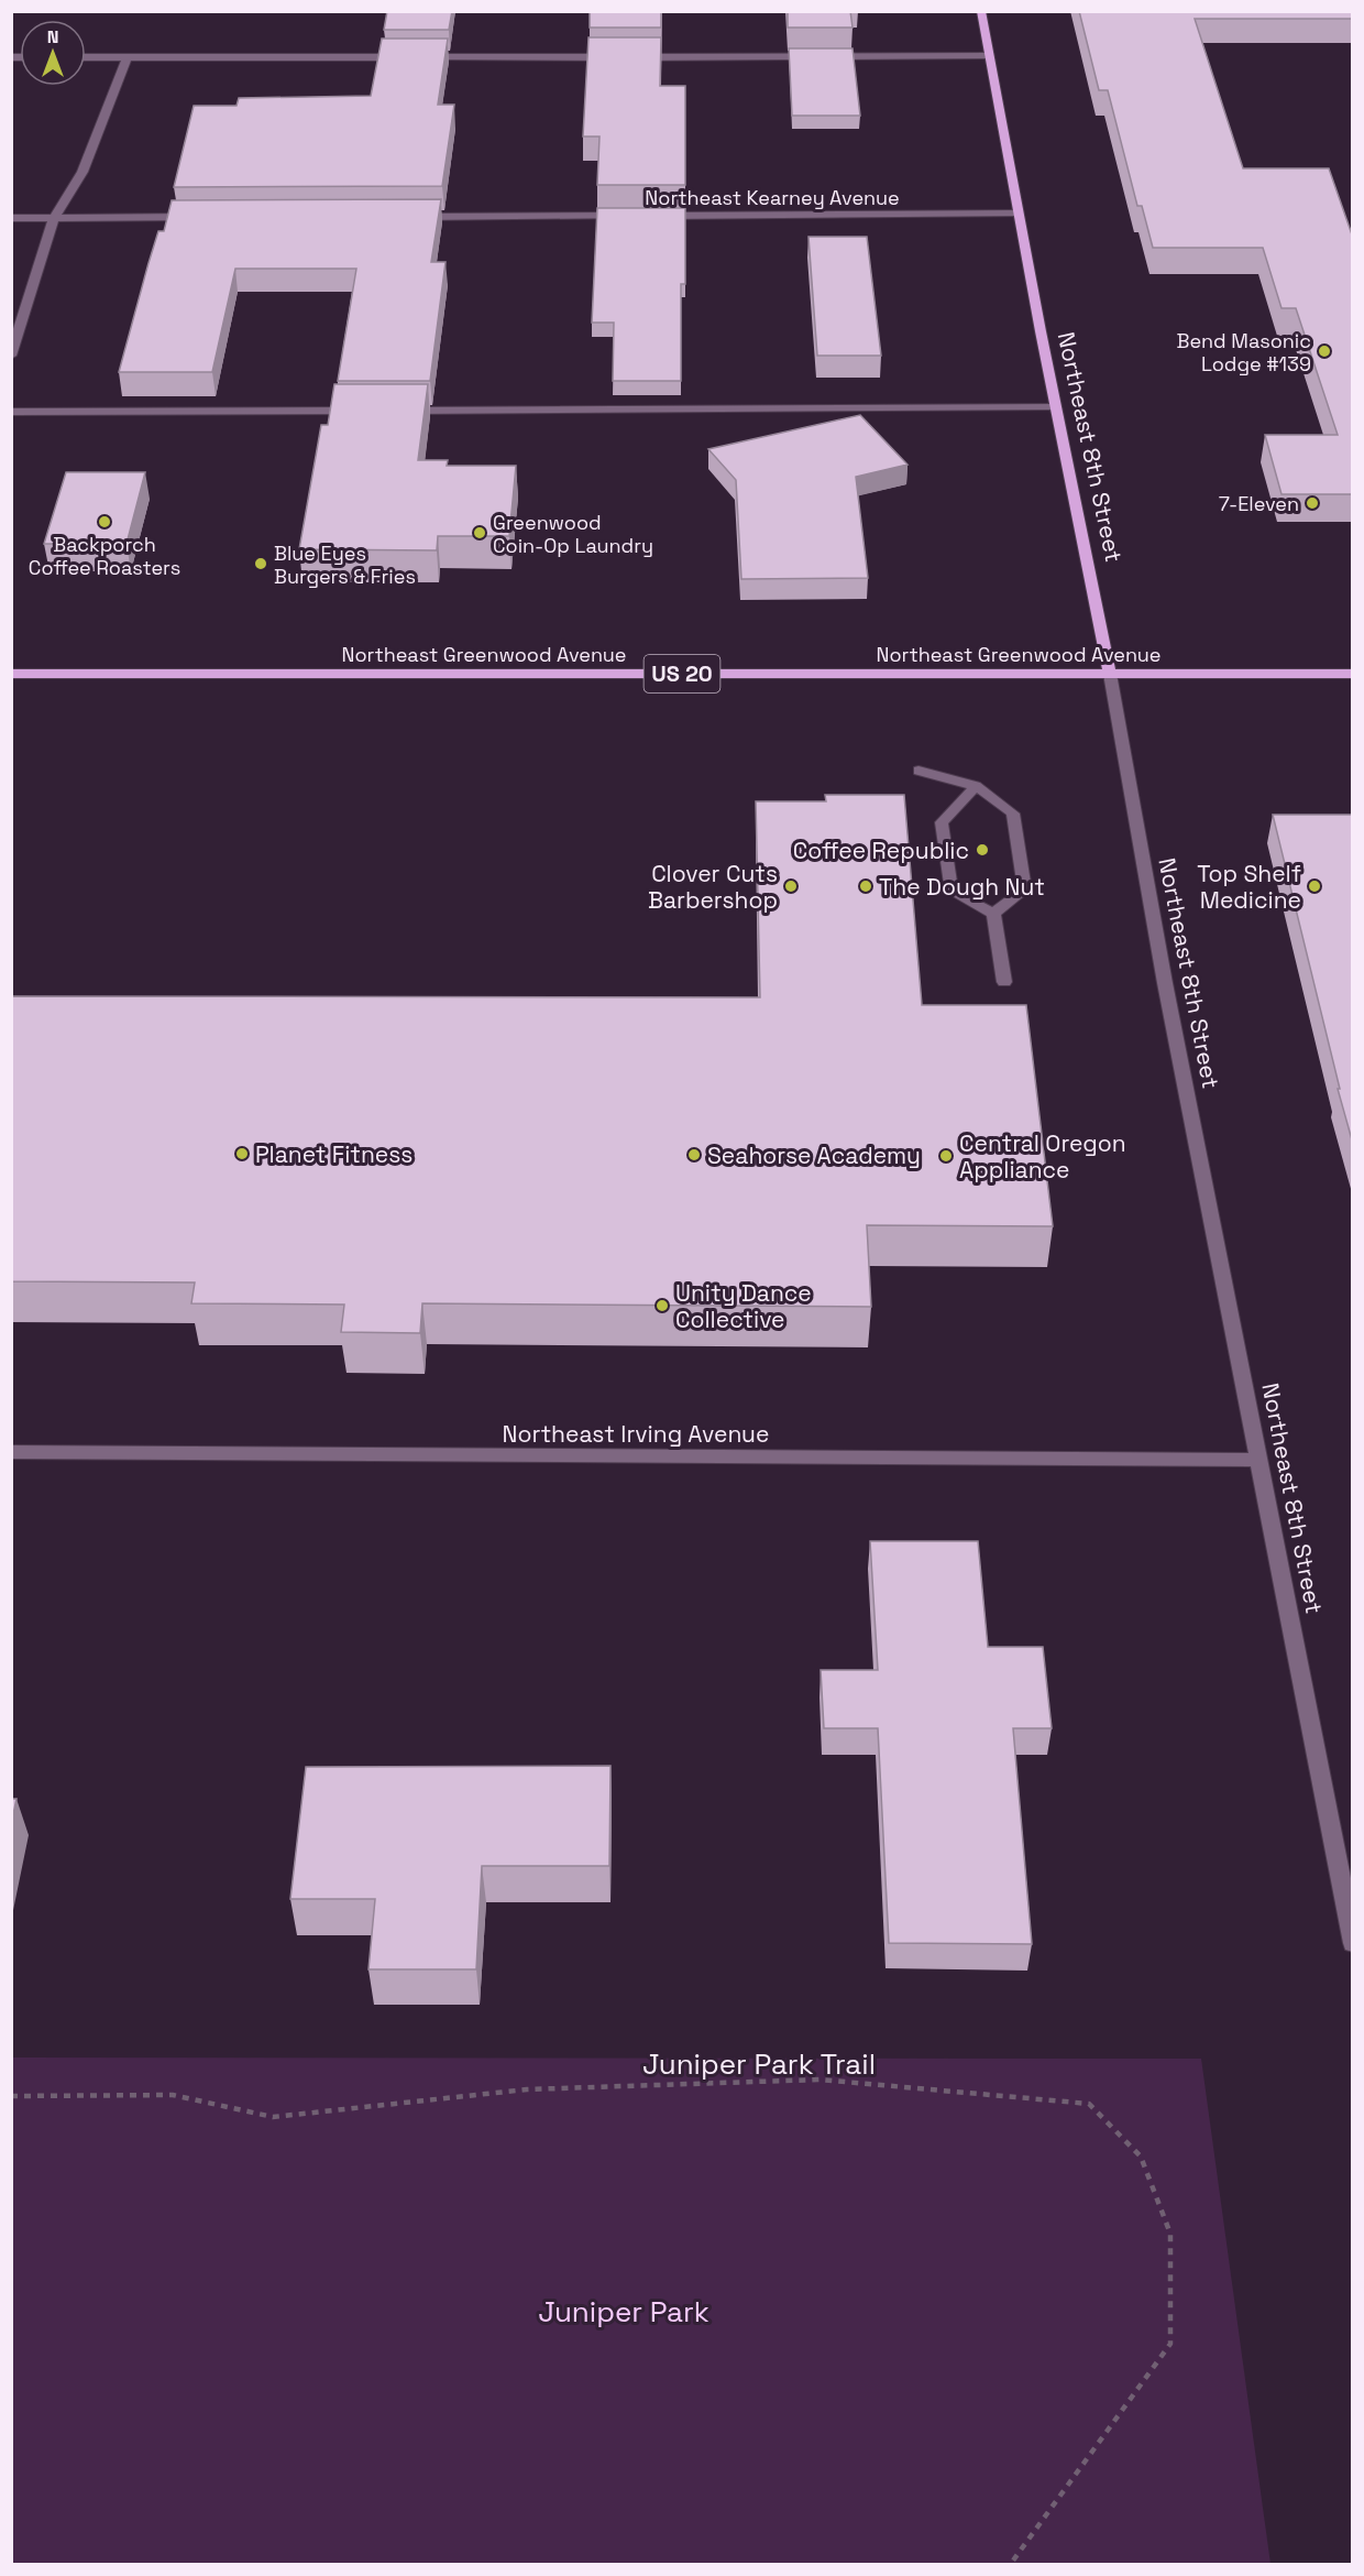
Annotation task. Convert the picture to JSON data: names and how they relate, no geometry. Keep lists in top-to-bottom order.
{
  "streets": {
    "main road": ["Northeast 8th Street", "Northeast Greenwood Avenue", "US 20"],
    "street": ["Northeast Kearney Avenue", "Northeast Irving Avenue"],
    "path": ["Juniper Park Trail"]
  },
  "crossings": [
    ["Northeast Kearney Avenue", "Northeast 8th Street"],
    ["Northeast 8th Street", "Northeast Greenwood Avenue"],
    ["Northeast 8th Street", "Northeast Irving Avenue"]
  ],
  "parks": ["Juniper Park"],
  "places": [
    "Bend Masonic Lodge #139",
    "7-Eleven",
    "Backporch Coffee Roasters",
    "Greenwood Coin-Op Laundry",
    "Blue Eyes Burgers & Fries",
    "Coffee Republic",
    "Clover Cuts Barbershop",
    "The Dough Nut",
    "Top Shelf Medicine",
    "Planet Fitness",
    "Seahorse Academy",
    "Central Oregon Appliance",
    "Unity Dance Collective"
  ],
  "north": "top"
}
